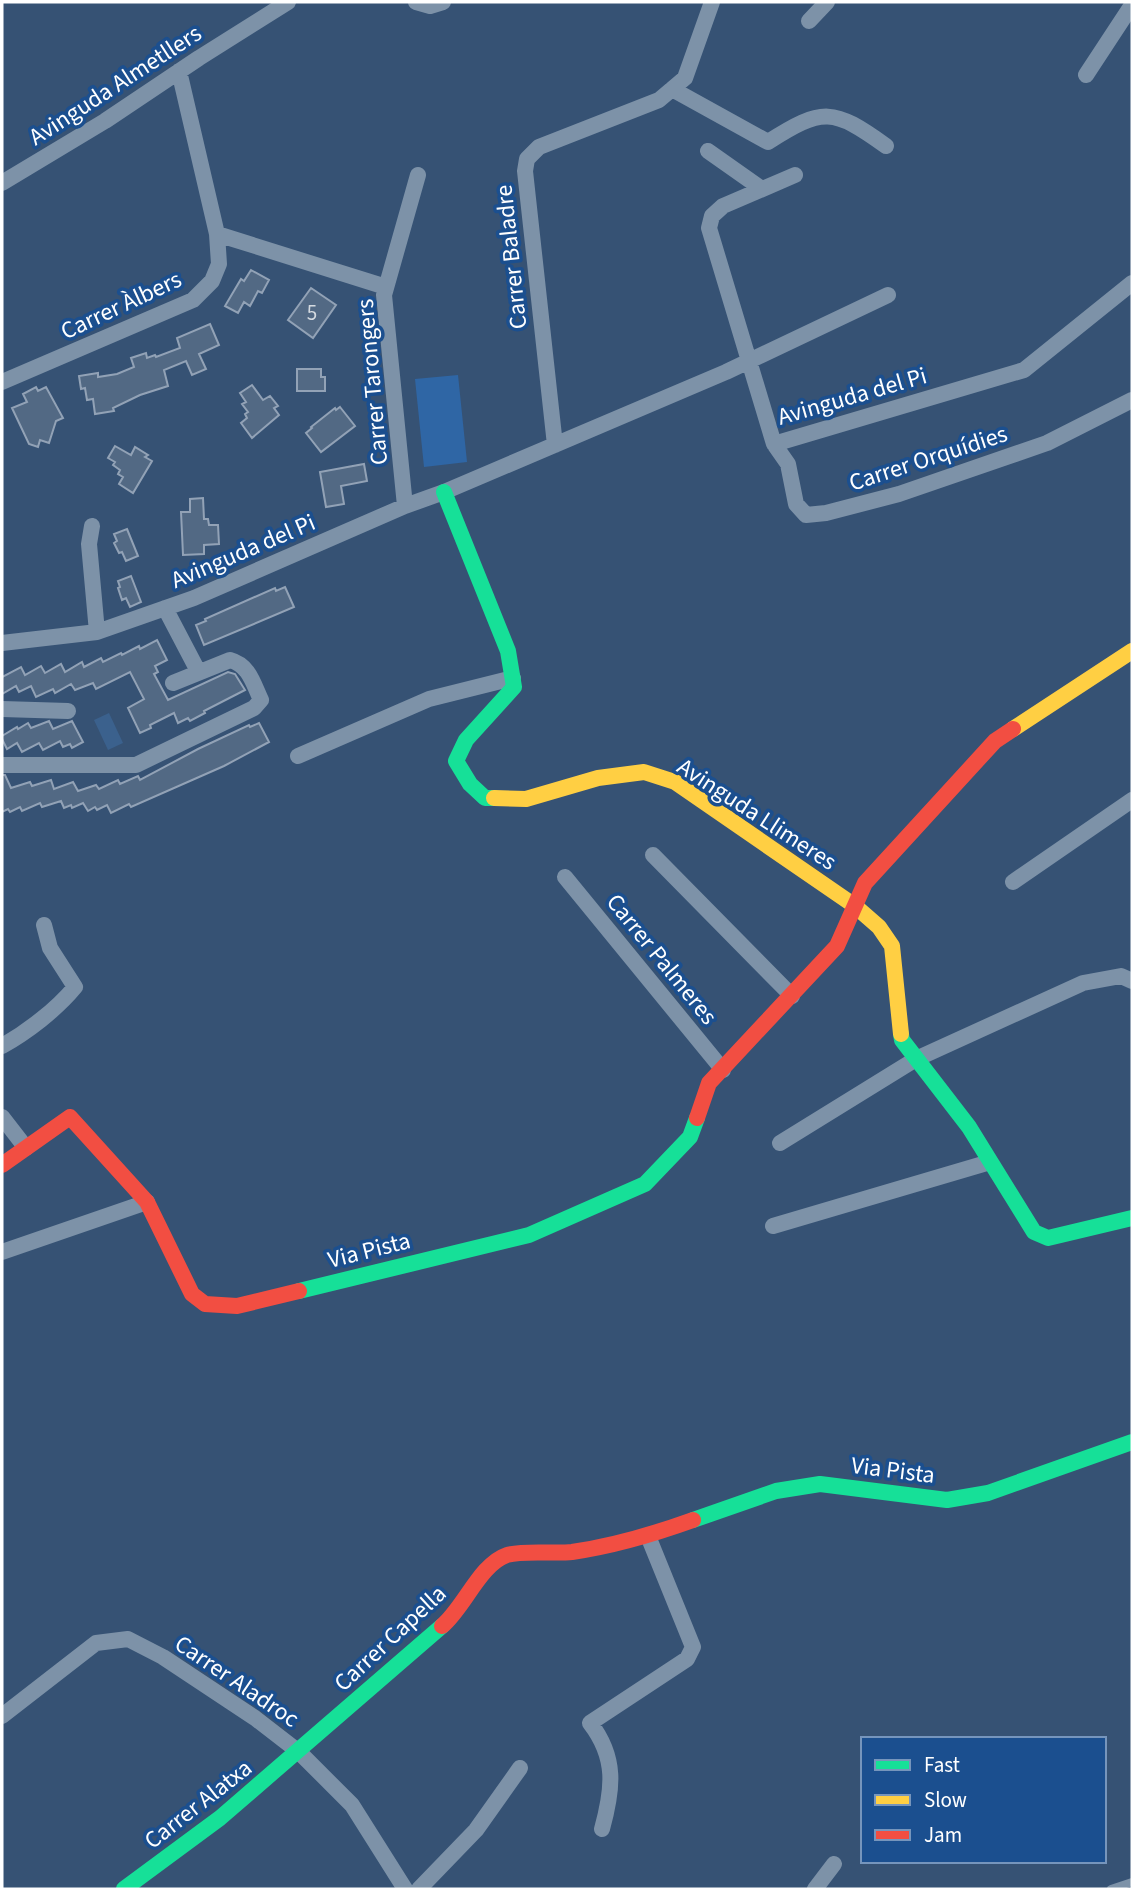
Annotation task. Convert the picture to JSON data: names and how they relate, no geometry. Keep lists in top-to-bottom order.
{
  "streets": {
    "street": [
      "Avinguda Almetllers",
      "Carrer Baladre",
      "Carrer Àlbers",
      "Carrer Tarongers",
      "Avinguda del Pi",
      "Carrer Orquídies",
      "Avinguda Llimeres",
      "Carrer Palmeres",
      "Via Pista",
      "Carrer Capella",
      "Carrer Aladroc",
      "Carrer Alatxa"
    ]
  },
  "crossings": [
    ["Avinguda Almetllers", "Carrer Àlbers"],
    ["Carrer Tarongers", "Avinguda del Pi"],
    ["Avinguda del Pi", "Carrer Orquídies"],
    ["Carrer Palmeres", "Via Pista"],
    ["Via Pista", "Carrer Capella"],
    ["Carrer Capella", "Carrer Aladroc"],
    ["Carrer Capella", "Carrer Alatxa"],
    ["Carrer Aladroc", "Carrer Alatxa"]
  ],
  "house_numbers": ["5"],
  "legend": ["Fast", "Slow", "Jam"]
}
